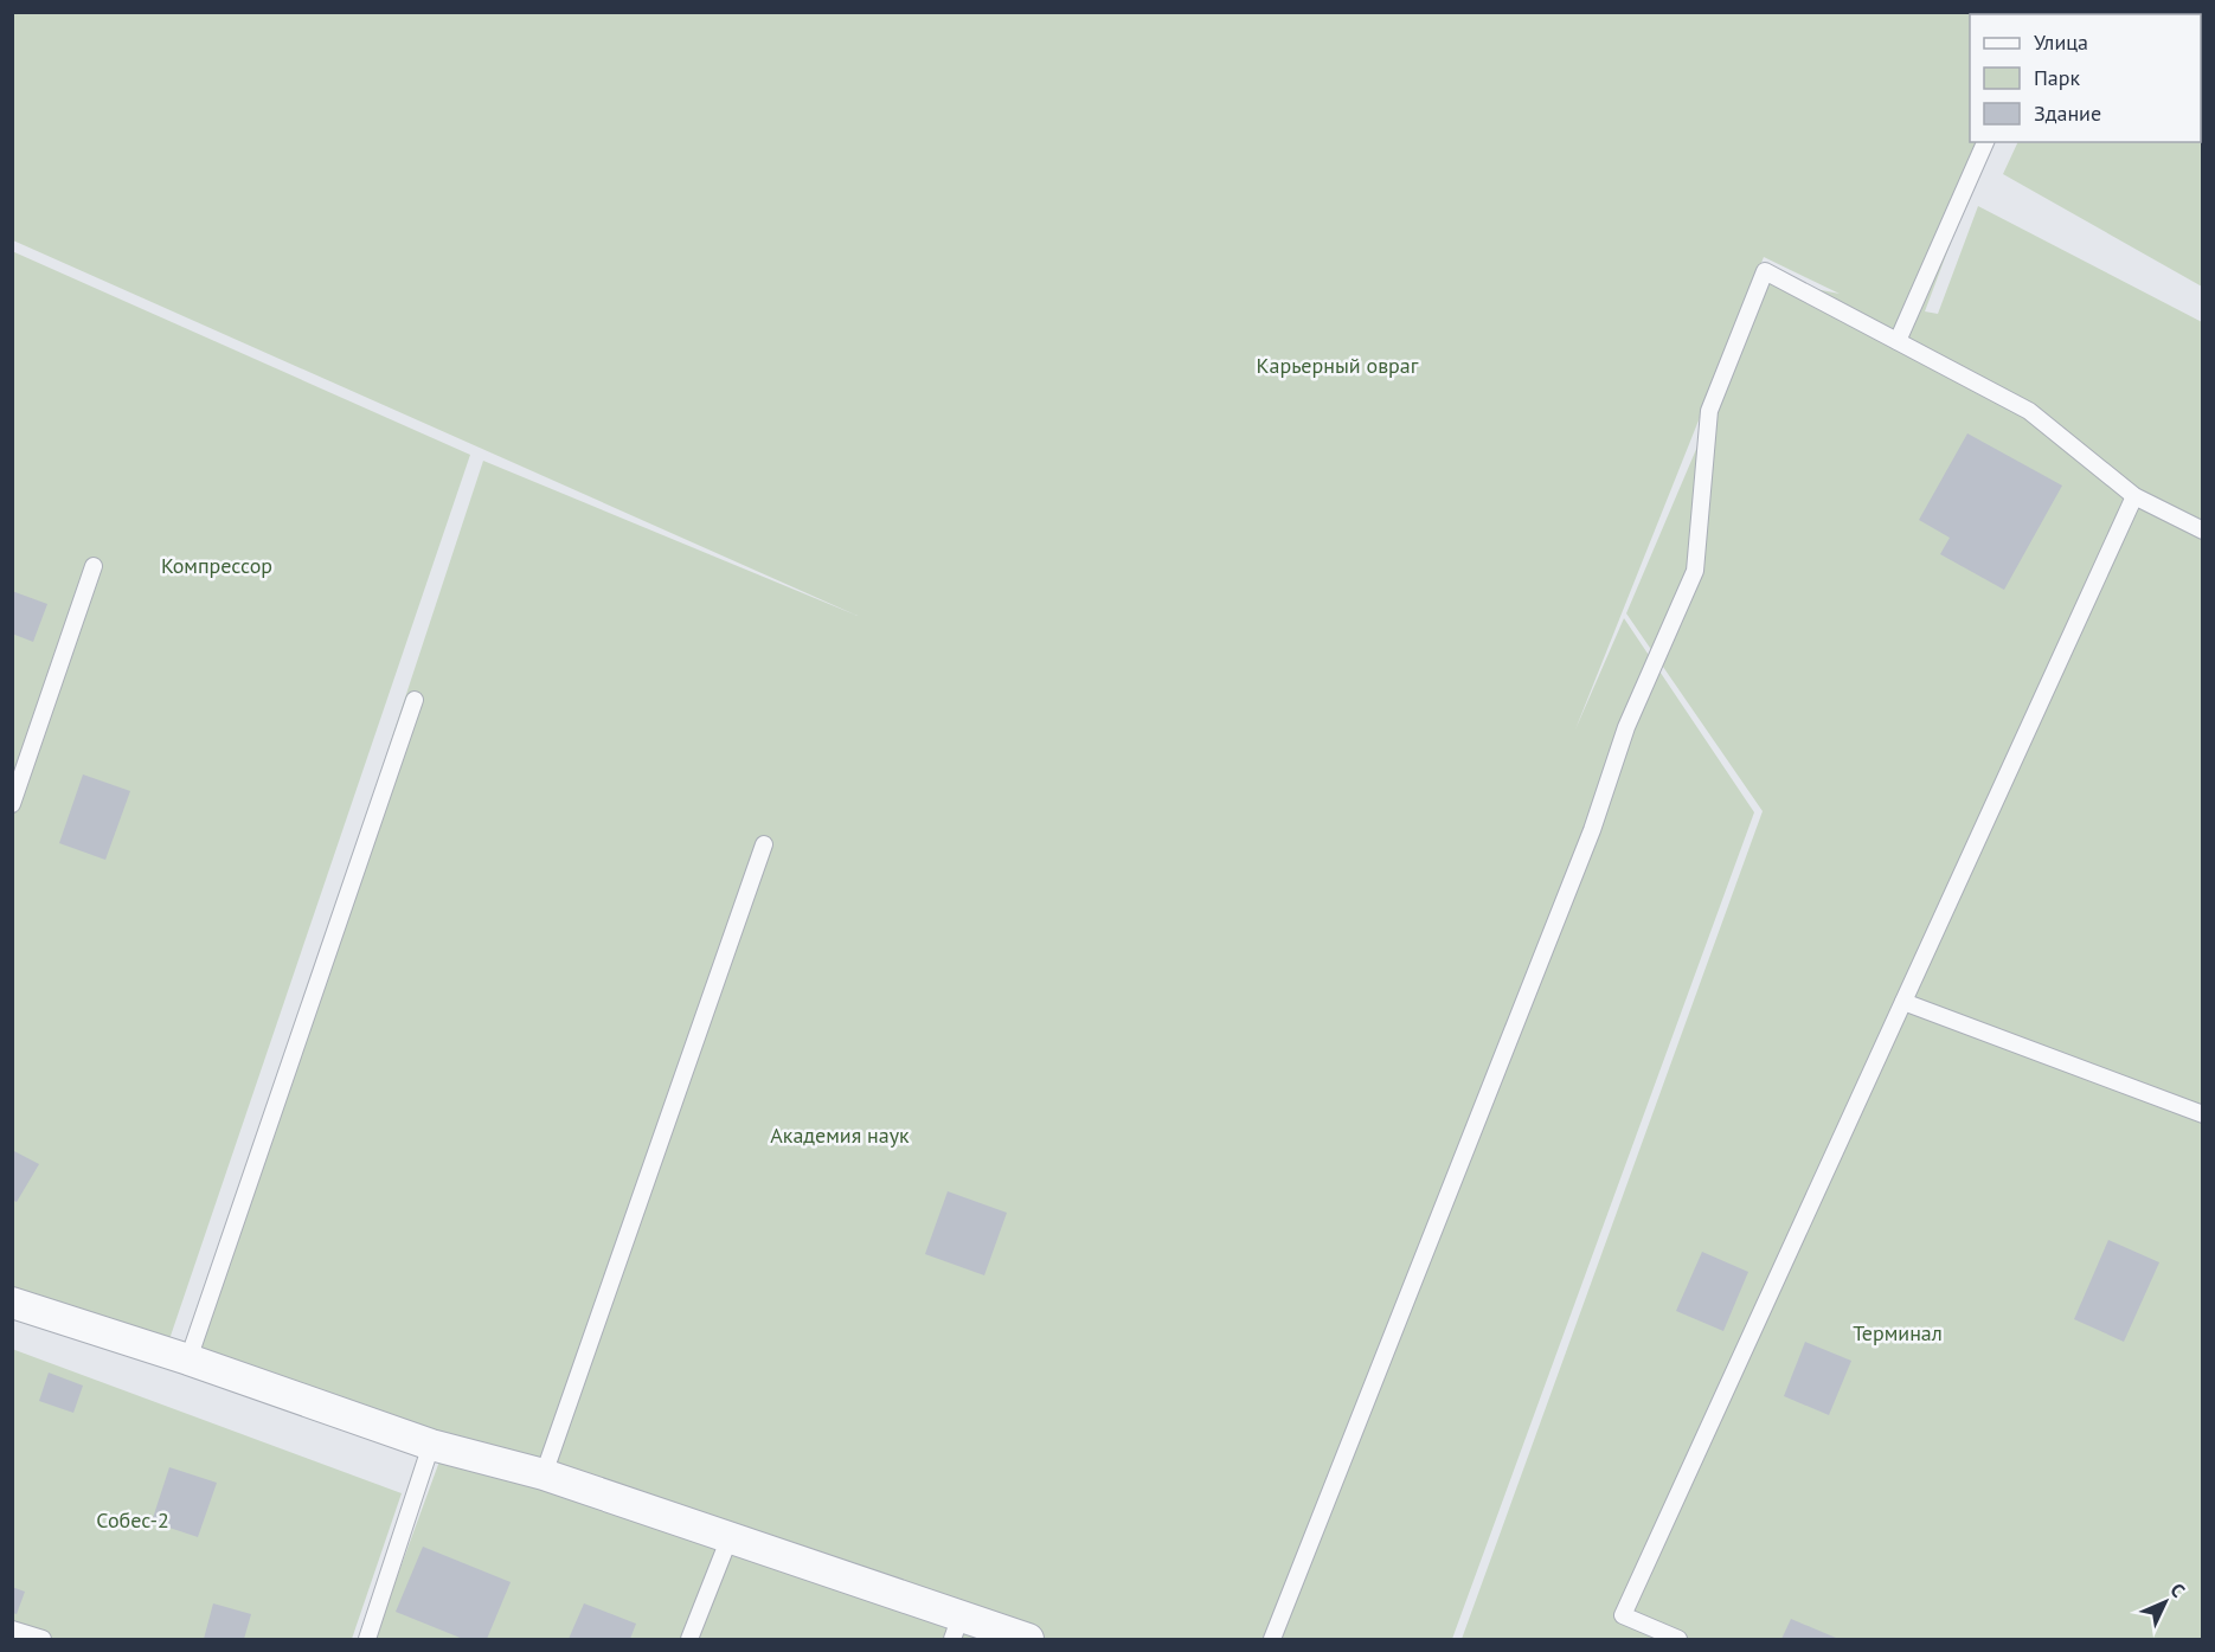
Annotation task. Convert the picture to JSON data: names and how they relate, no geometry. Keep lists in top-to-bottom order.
{
  "parks": [
    "Карьерный овраг",
    "Компрессор",
    "Академия наук",
    "Терминал",
    "Собес-2"
  ],
  "legend": ["Улица", "Парк", "Здание"],
  "north": "top right"
}
